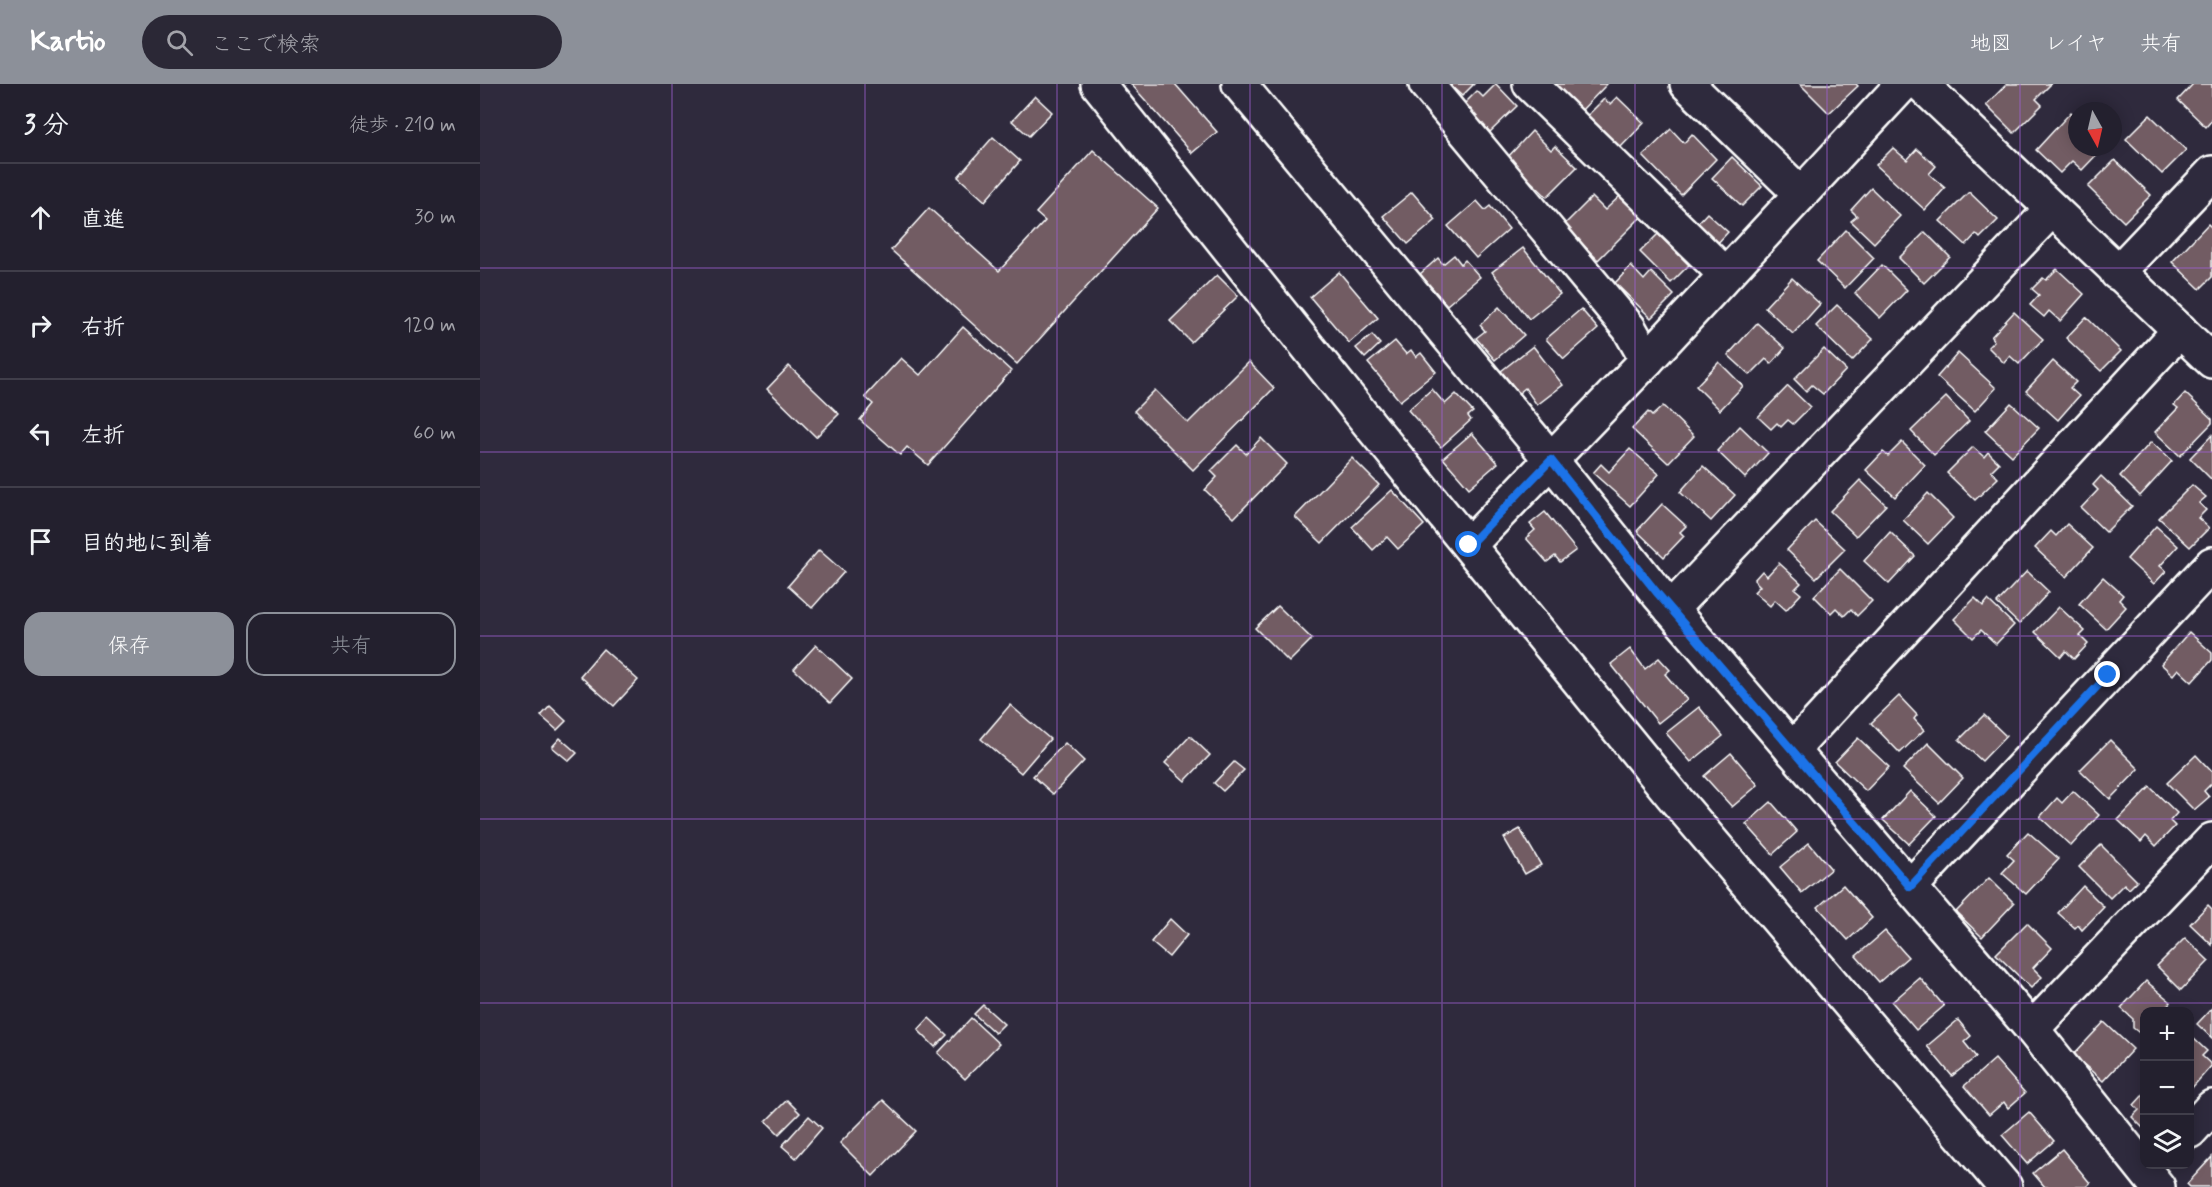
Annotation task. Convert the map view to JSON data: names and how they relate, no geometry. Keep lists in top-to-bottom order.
{
  "north": "bottom",
  "page": {
    "header": "Kartio",
    "search": "ここで検索",
    "nav": ["地図", "レイヤ", "共有"],
    "heading": ["3 分", "徒歩 · 210 m"],
    "list": [
      ["直進", "30 m"],
      ["右折", "120 m"],
      ["左折", "60 m"],
      "目的地に到着"
    ],
    "buttons": ["保存", "共有"],
    "map_buttons": ["+", "−"]
  }
}
